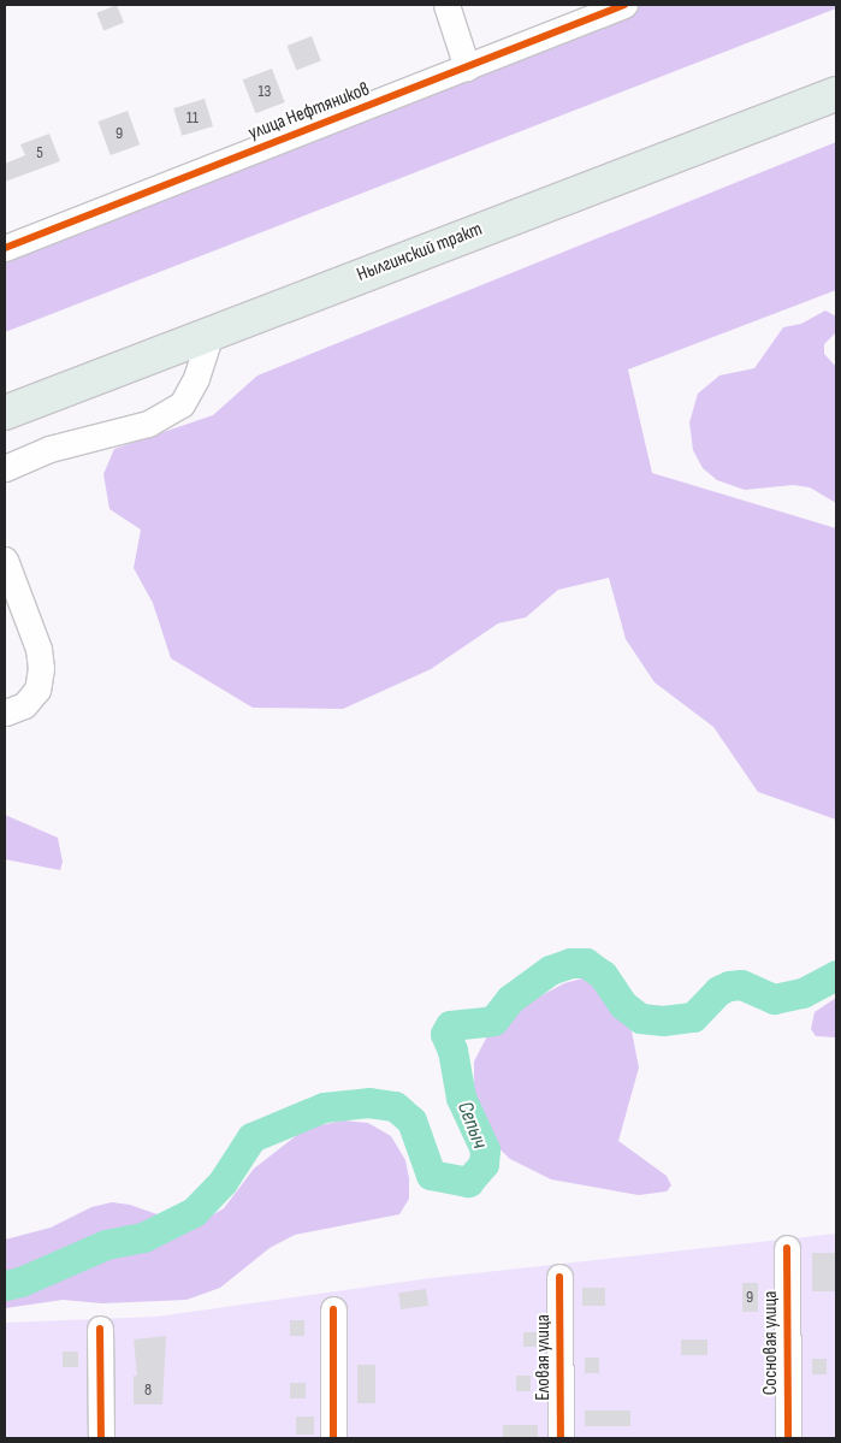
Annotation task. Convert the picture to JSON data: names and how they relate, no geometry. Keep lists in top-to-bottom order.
{
  "streets": {
    "main road": ["Нылгинский тракт"],
    "street": ["улица Нефтяников", "Сосновая улица", "Еловая улица"]
  },
  "water": ["Сепыч"],
  "house_numbers": [
    "13",
    "11",
    "9",
    "5",
    "9",
    "8"
  ]
}
